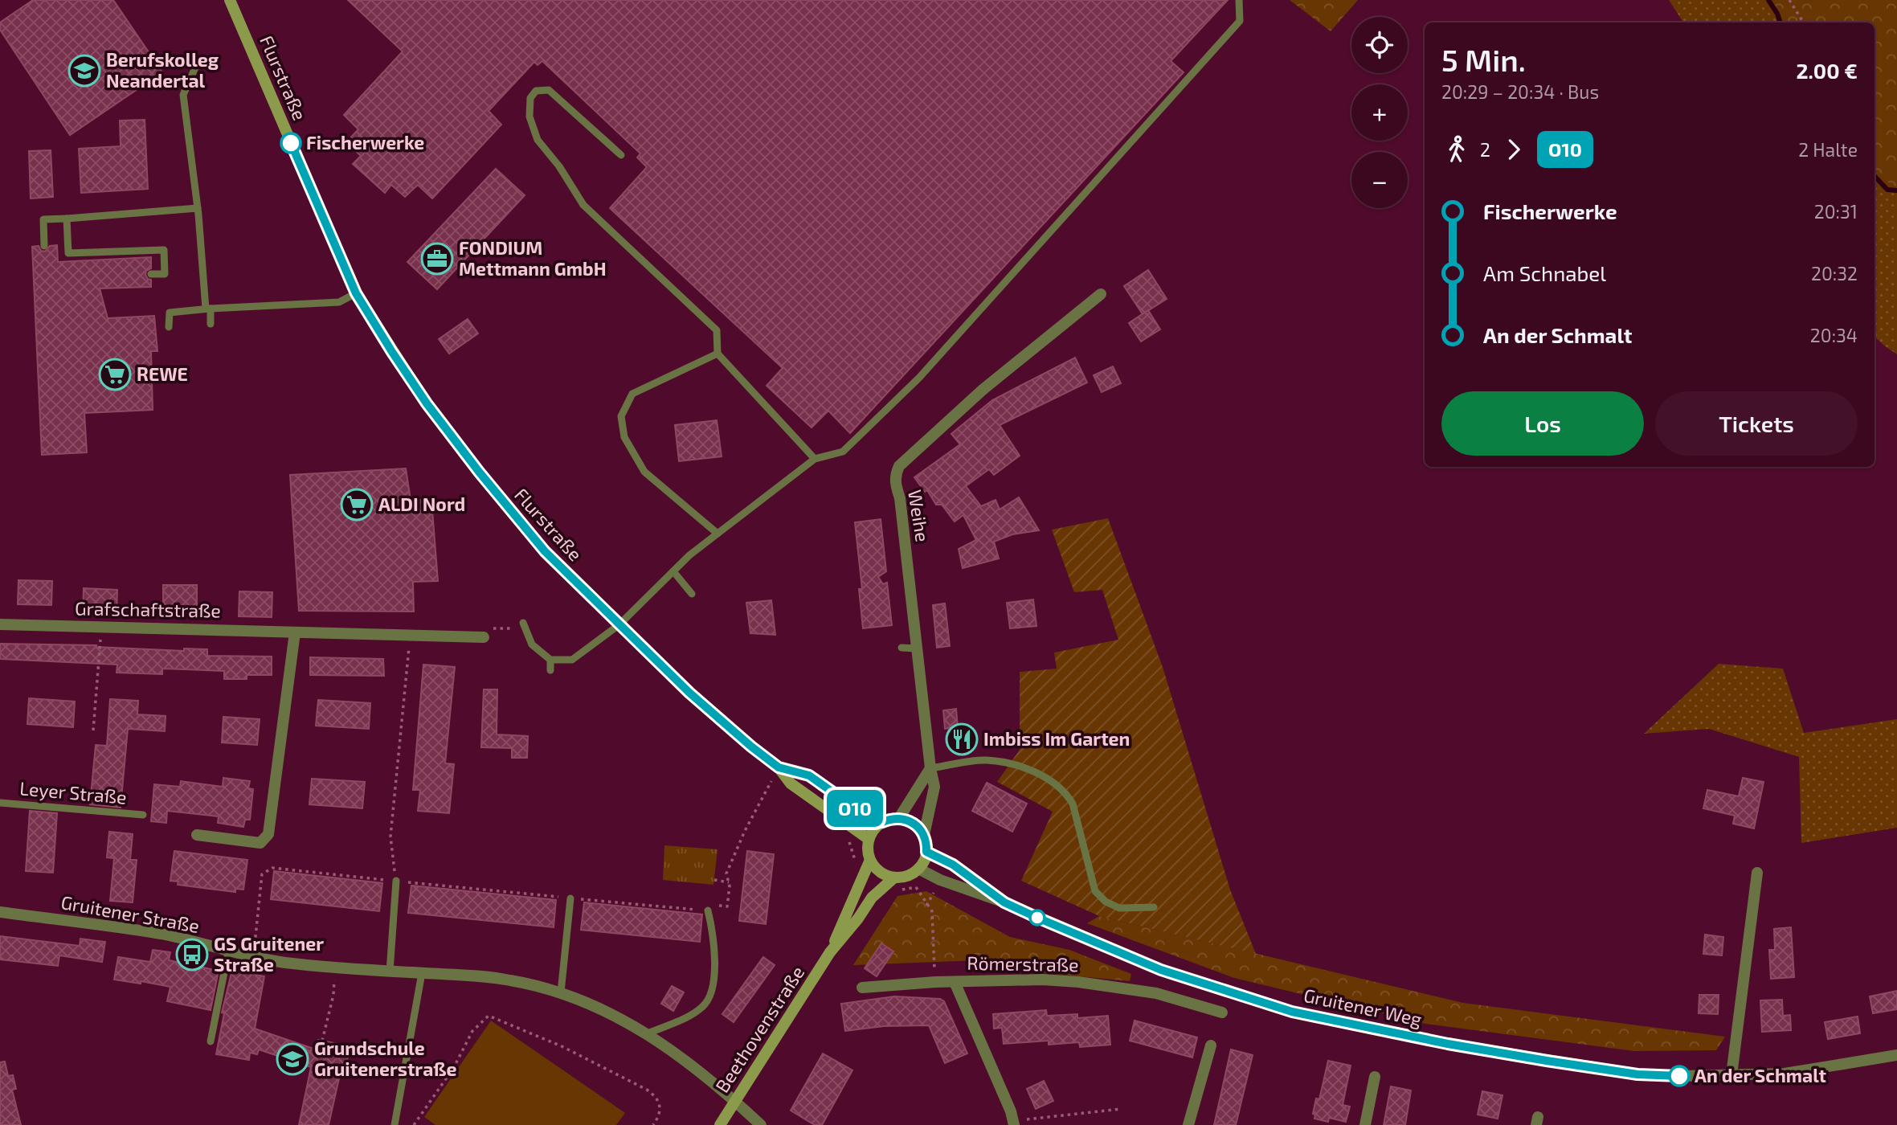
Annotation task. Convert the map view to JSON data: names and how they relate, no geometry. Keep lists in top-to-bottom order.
{
  "streets": {
    "main road": ["Flurstraße", "Beethovenstraße"],
    "street": [
      "Weihe",
      "Grafschaftstraße",
      "Gruitener Straße",
      "Römerstraße",
      "Gruitener Weg"
    ],
    "lane": ["Leyer Straße"]
  },
  "crossings": [
    ["Weihe", "Gruitener Weg"],
    ["Weihe", "Beethovenstraße"],
    ["Gruitener Straße", "Beethovenstraße"],
    ["Gruitener Weg", "Beethovenstraße"]
  ],
  "places": {
    "school or university": ["Berufskolleg Neandertal", "Grundschule Gruitenerstraße"],
    "other": ["Fischerwerke", "An der Schmalt"],
    "office": ["FONDIUM Mettmann GmbH"],
    "supermarket": ["REWE", "ALDI Nord"],
    "restaurant": ["Imbiss Im Garten"],
    "bus stop": ["GS Gruitener Straße"]
  },
  "lines": ["bus line O10"],
  "page": {
    "on_map": "O10",
    "map_buttons": ["+", "−"],
    "heading": ["5 Min.", "20:29 – 20:34 · Bus", "2.00 €"],
    "legs": ["2", "O10", "2 Halte"],
    "list": [
      {
        "name": "Fischerwerke",
        "value": "20:31"
      },
      {
        "name": "Am Schnabel",
        "value": "20:32"
      },
      {
        "name": "An der Schmalt",
        "value": "20:34"
      }
    ],
    "buttons": ["Los", "Tickets"]
  }
}
